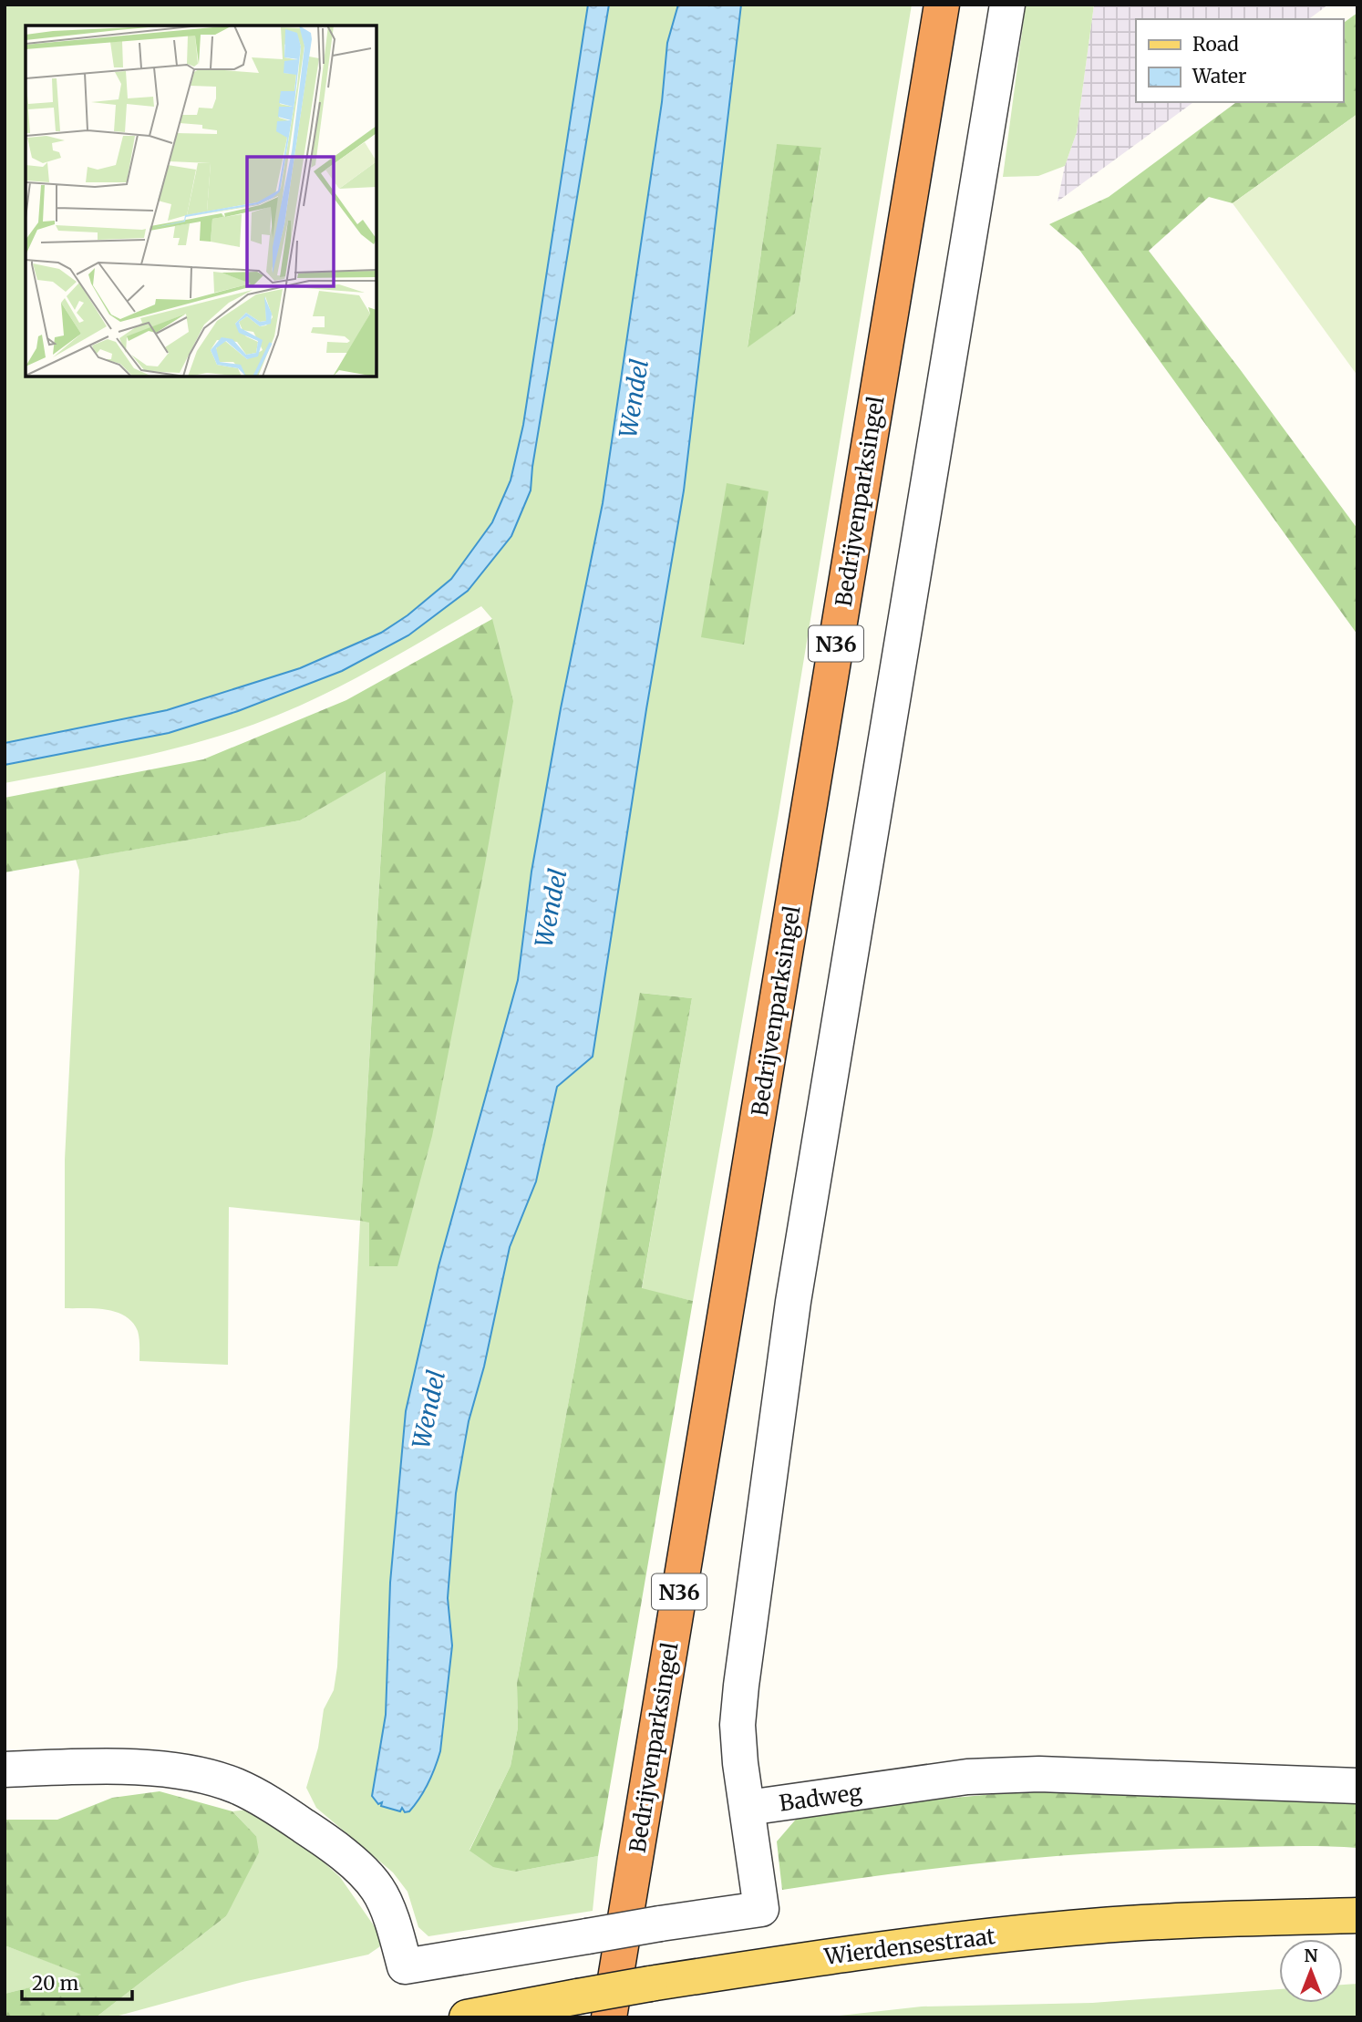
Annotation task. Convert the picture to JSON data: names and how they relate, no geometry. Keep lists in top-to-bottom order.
{
  "streets": {
    "highway": ["Bedrijvenparksingel", "N36"],
    "main road": ["Wierdensestraat"],
    "street": ["Badweg"]
  },
  "water": ["Wendel"],
  "legend": ["Road", "Water"],
  "scale_bar": "20 m",
  "north": "top"
}
